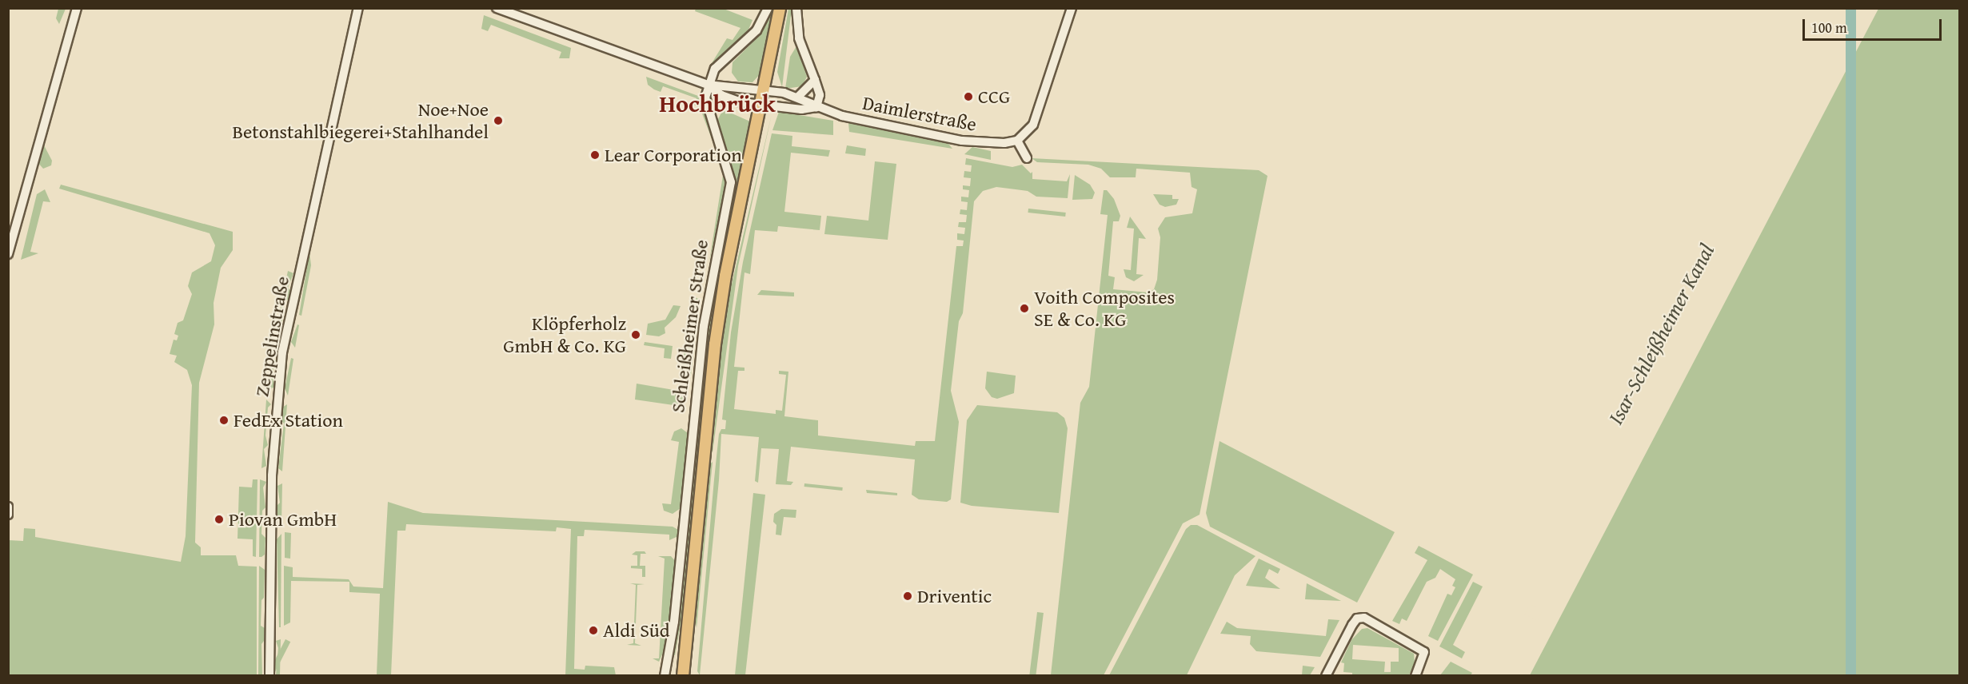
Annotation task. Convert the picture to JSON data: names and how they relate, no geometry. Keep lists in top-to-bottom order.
{
  "streets": {
    "main road": ["Schleißheimer Straße"],
    "street": ["Daimlerstraße", "Zeppelinstraße"]
  },
  "crossings": [
    ["Daimlerstraße", "Schleißheimer Straße"]
  ],
  "districts": ["Hochbrück"],
  "water": ["Isar-Schleißheimer Kanal"],
  "places": [
    "CCG",
    "Noe+Noe Betonstahlbiegerei+Stahlhandel",
    "Lear Corporation",
    "Voith Composites SE & Co. KG",
    "Klöpferholz GmbH & Co. KG",
    "FedEx Station",
    "Piovan GmbH",
    "Driventic",
    "Aldi Süd"
  ],
  "scale_bar": "100 m"
}
